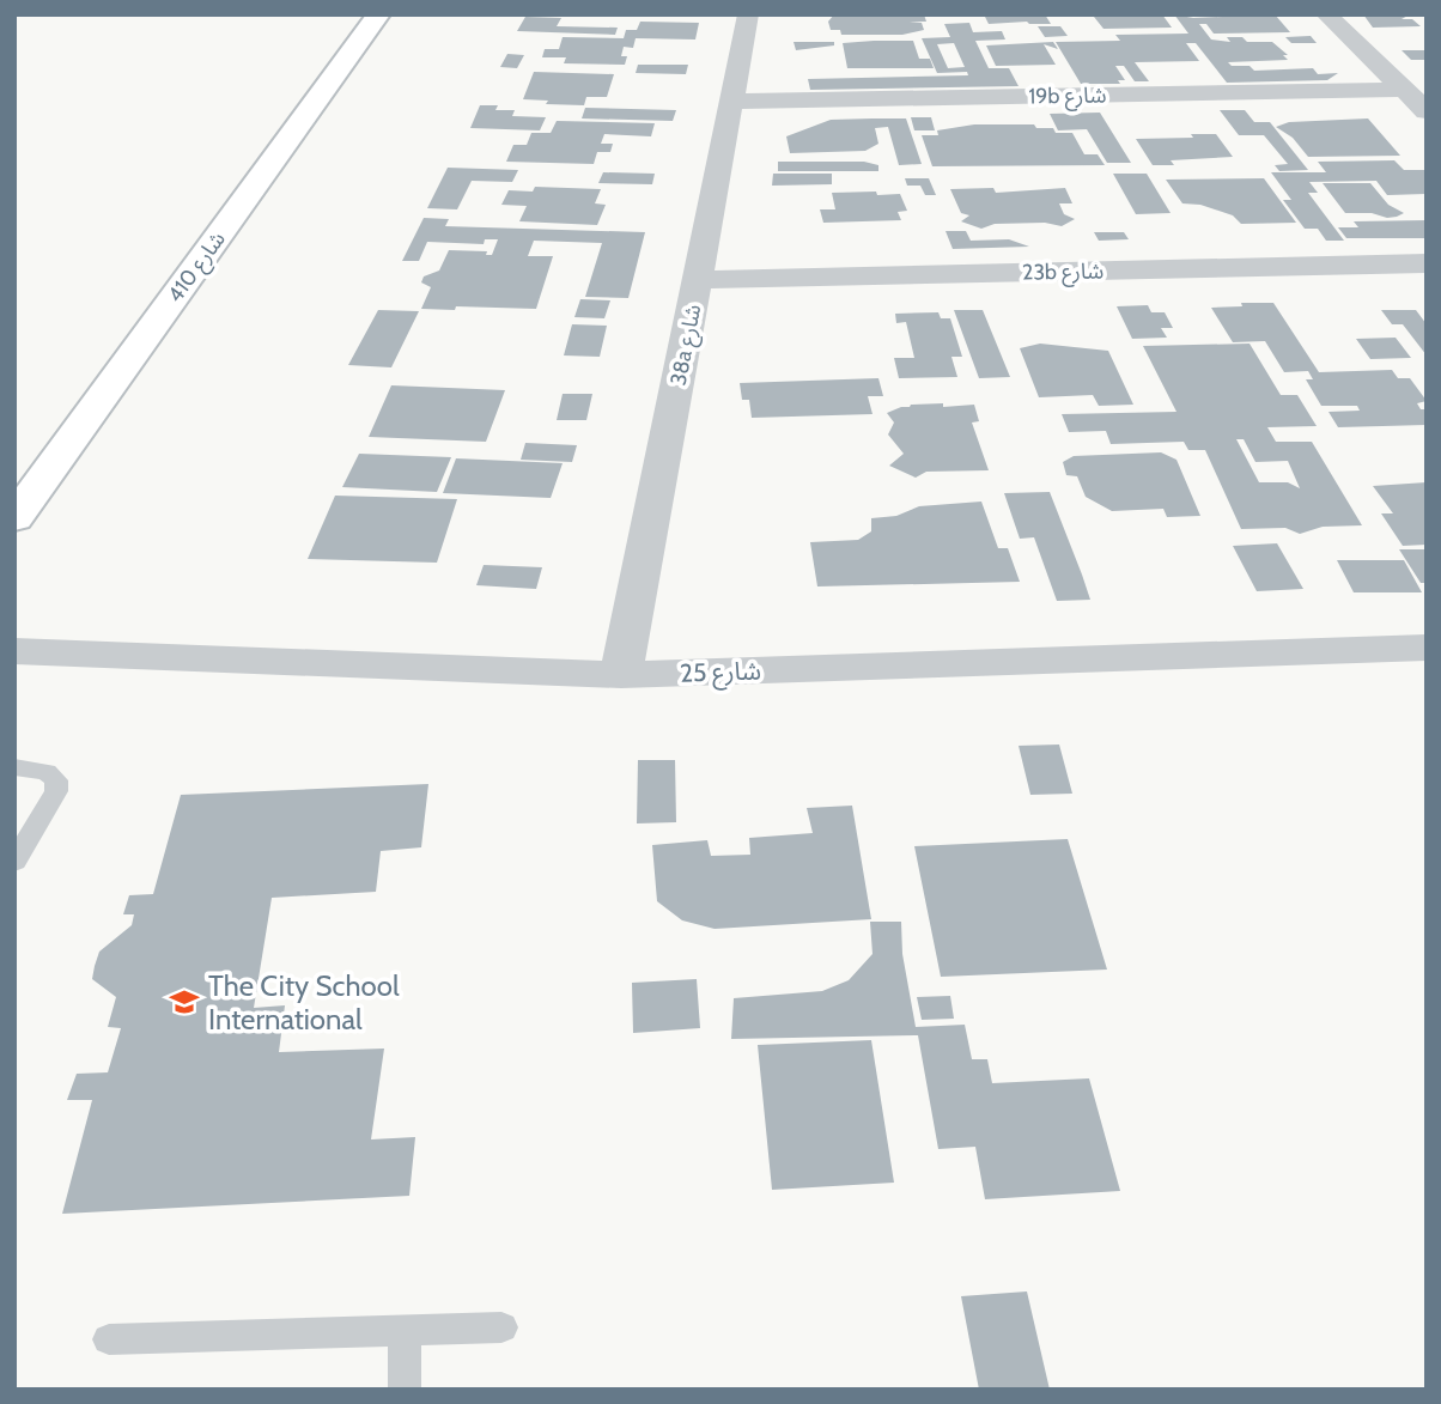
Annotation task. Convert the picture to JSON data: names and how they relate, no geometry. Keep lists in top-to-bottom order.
{
  "streets": {
    "street": [
      "19b شارع",
      "شارع 410",
      "23b شارع",
      "38a شارع",
      "شارع 25"
    ]
  },
  "crossings": [
    ["19b شارع", "38a شارع"],
    ["23b شارع", "38a شارع"],
    ["38a شارع", "شارع 25"]
  ],
  "places": {
    "school or university": ["The City School International"]
  }
}
